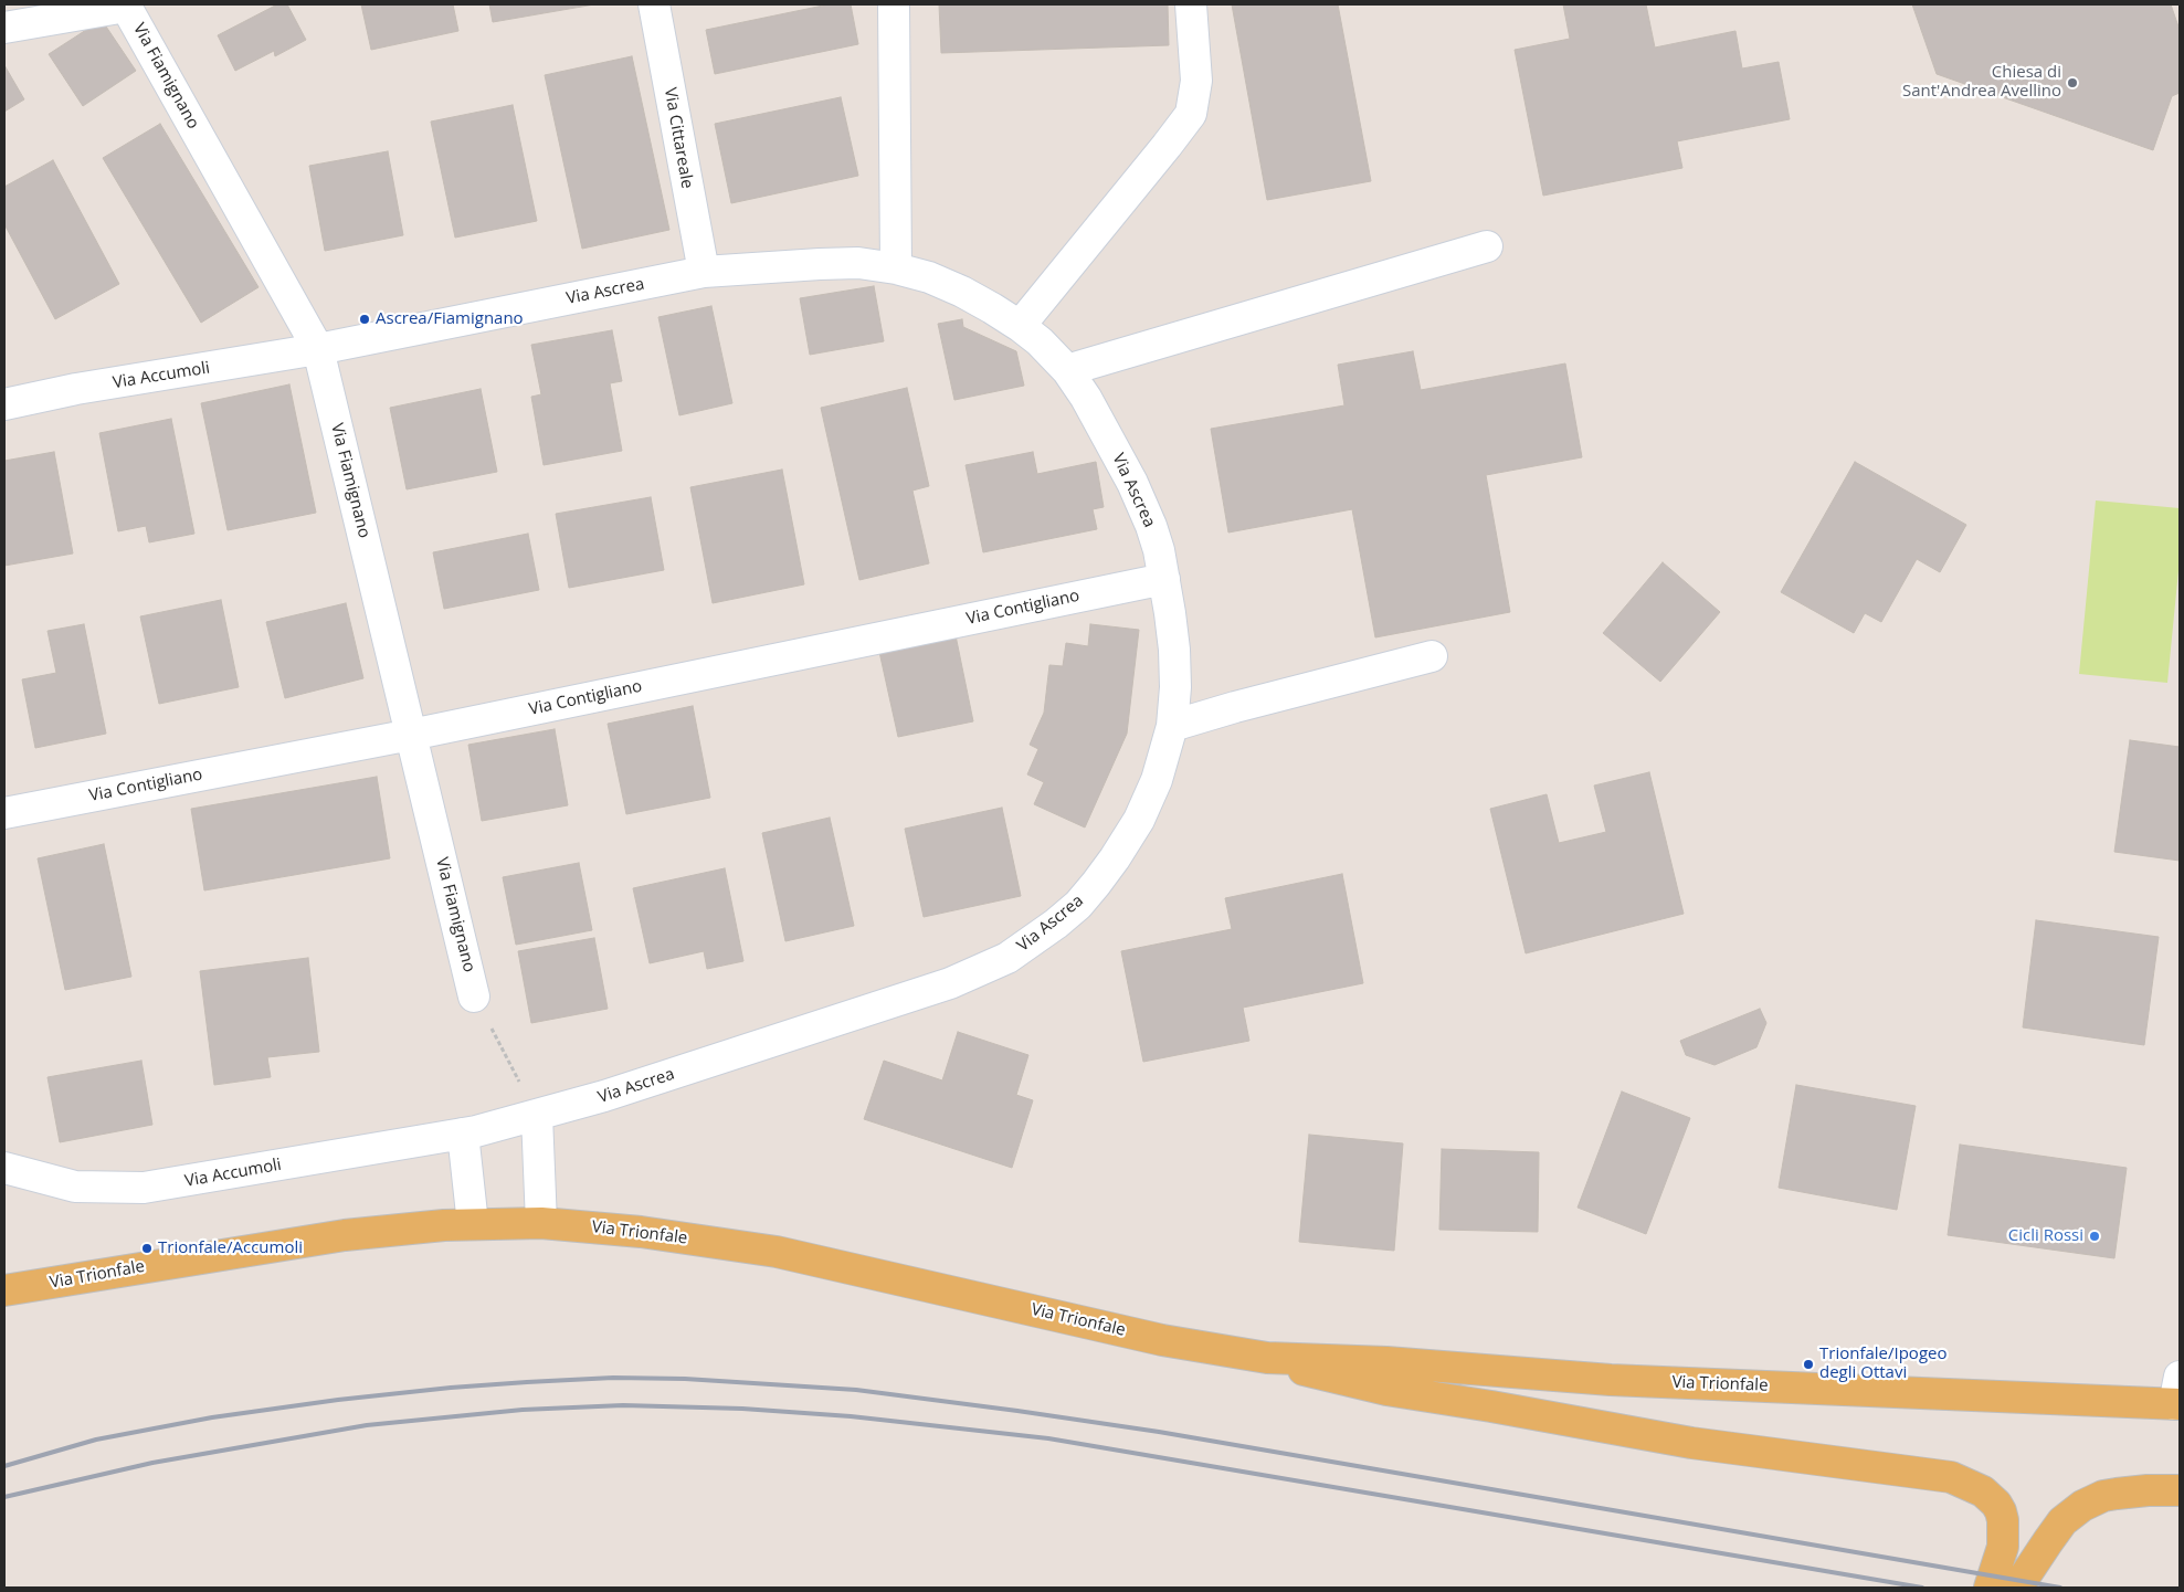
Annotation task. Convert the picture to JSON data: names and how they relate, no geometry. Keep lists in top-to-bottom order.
{
  "streets": {
    "main road": ["Via Trionfale"],
    "street": [
      "Via Fiamignano",
      "Via Cittareale",
      "Via Ascrea",
      "Via Accumoli",
      "Via Contigliano"
    ]
  },
  "crossings": [
    ["Via Fiamignano", "Via Ascrea"],
    ["Via Fiamignano", "Via Accumoli"],
    ["Via Fiamignano", "Via Contigliano"],
    ["Via Cittareale", "Via Ascrea"],
    ["Via Ascrea", "Via Accumoli"],
    ["Via Ascrea", "Via Contigliano"]
  ],
  "places": [
    "Chiesa di Sant'Andrea Avellino",
    "Ascrea/Fiamignano",
    "Cicli Rossi",
    "Trionfale/Accumoli",
    "Trionfale/Ipogeo degli Ottavi"
  ]
}
